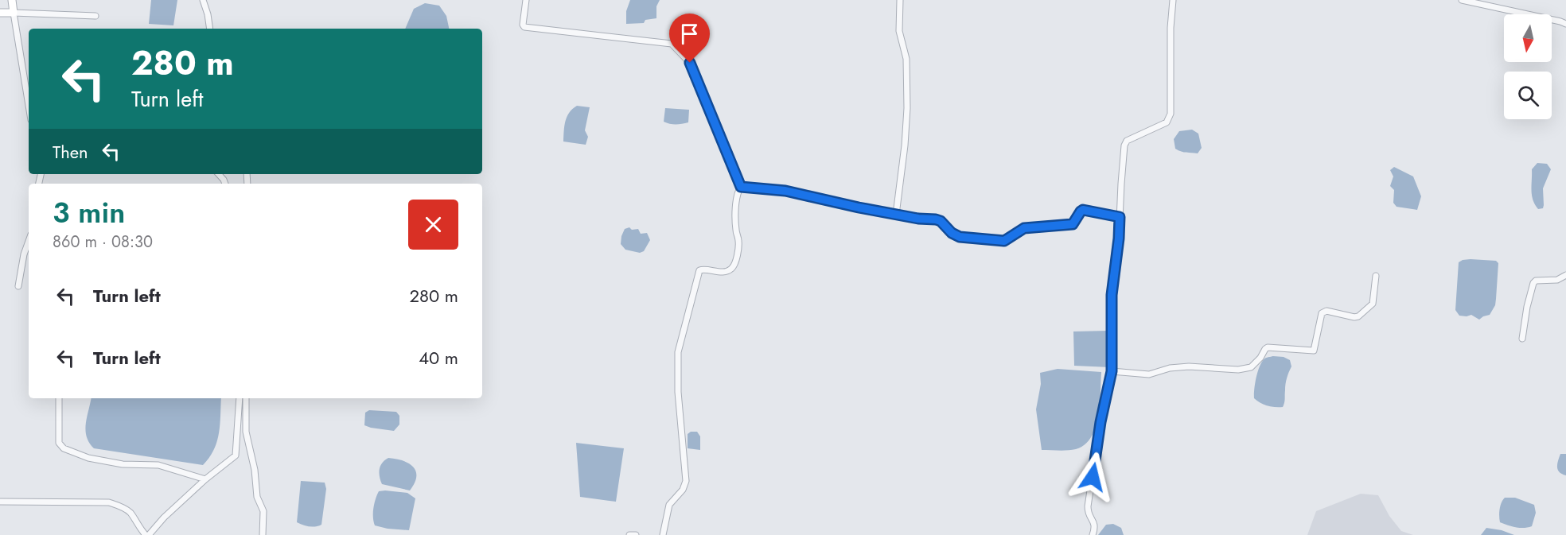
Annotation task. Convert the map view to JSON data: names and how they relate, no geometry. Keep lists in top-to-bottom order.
{
  "north": "bottom",
  "page": {
    "turn": ["280 m", "Turn left"],
    "then": "Then",
    "heading": ["3 min", "860 m · 08:30"],
    "list": [
      {
        "name": "Turn left",
        "value": "280 m"
      },
      {
        "name": "Turn left",
        "value": "40 m"
      }
    ]
  }
}
